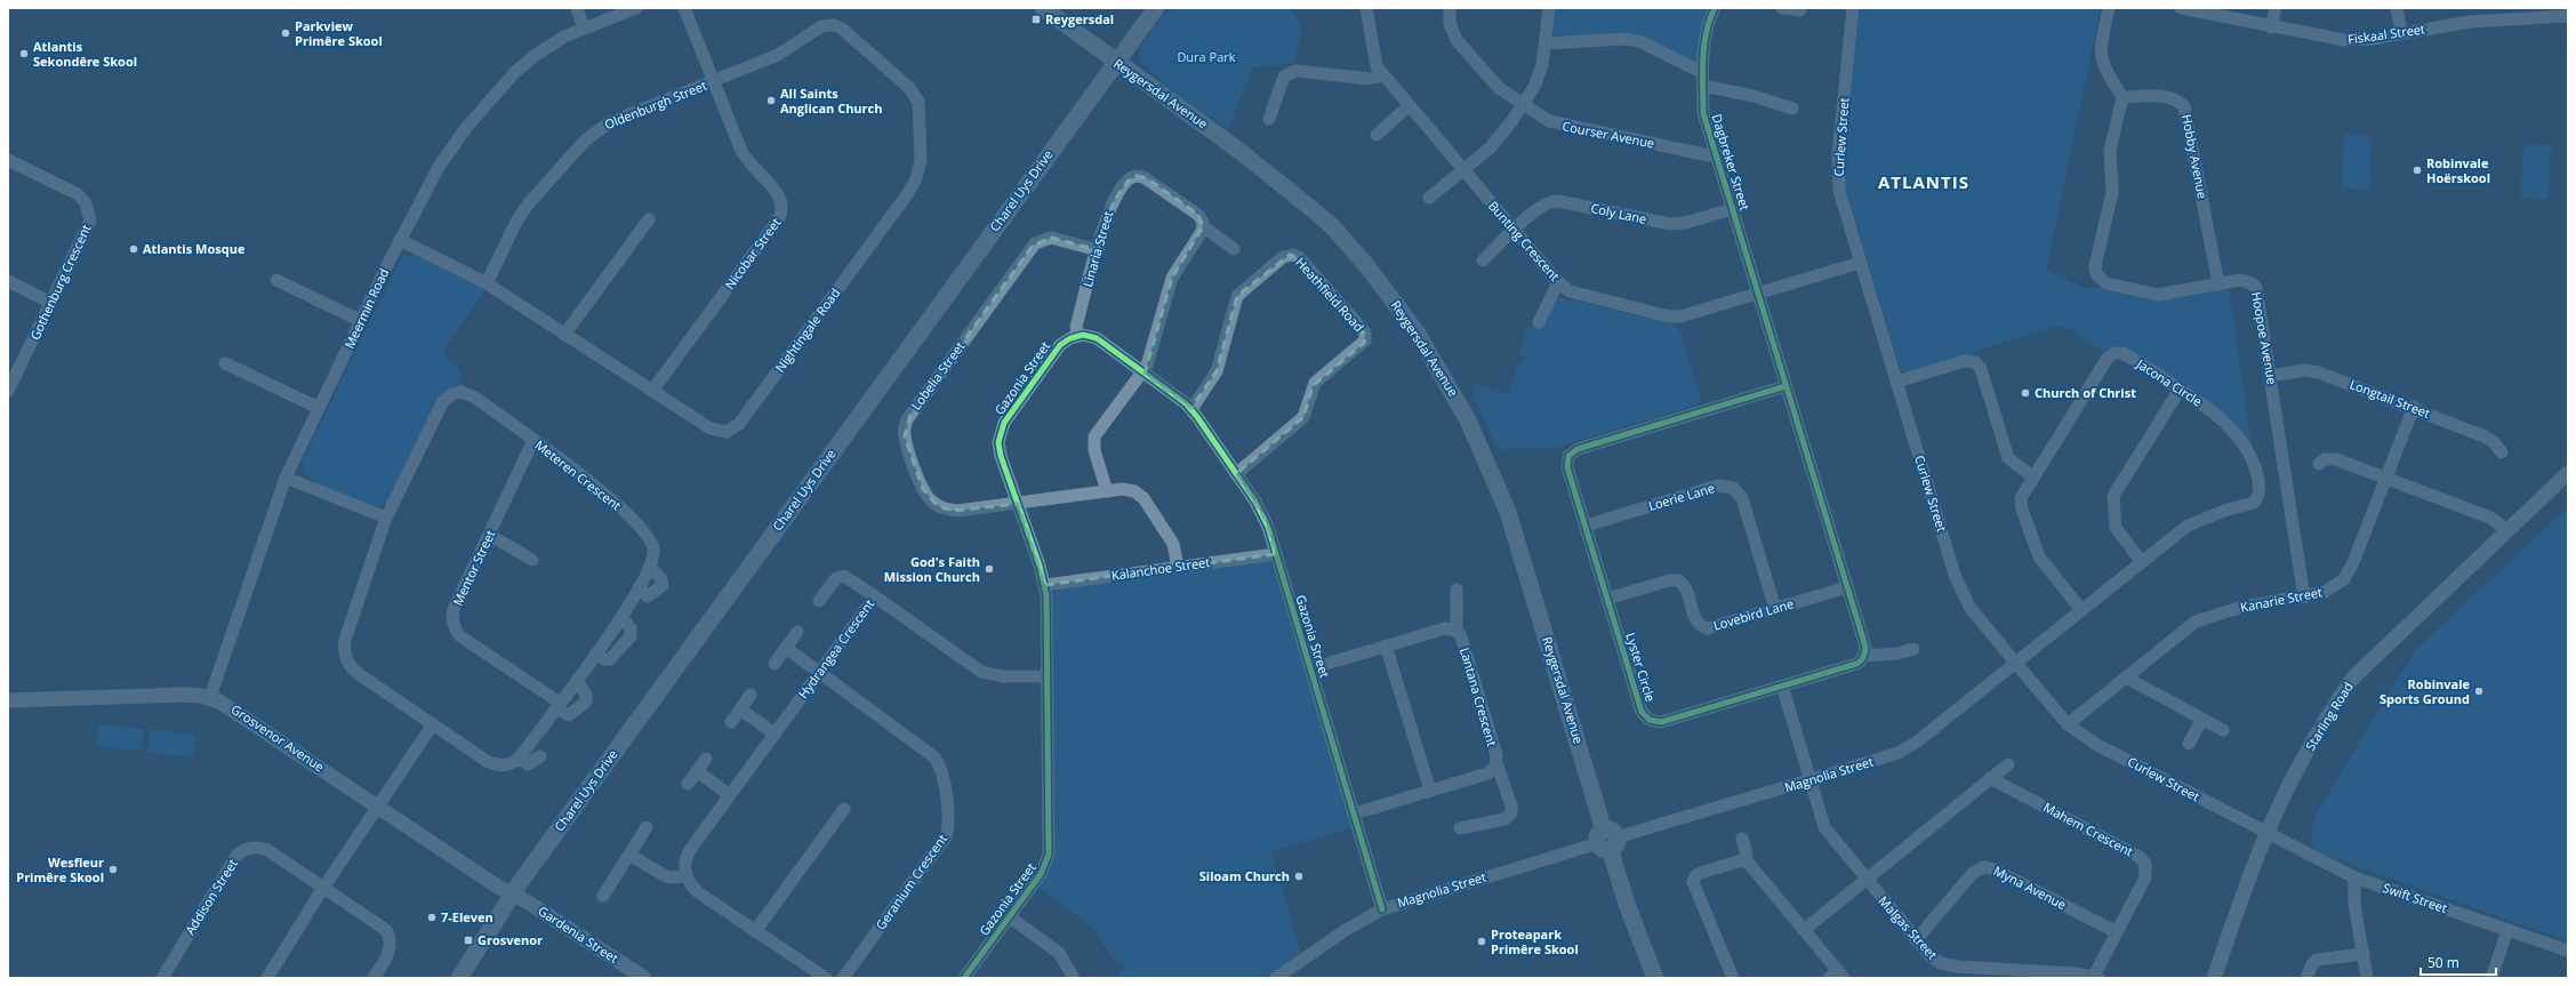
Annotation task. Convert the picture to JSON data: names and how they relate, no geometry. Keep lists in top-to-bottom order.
{
  "streets": {
    "main road": ["Reygersdal Avenue", "Charel Uys Drive"],
    "street": [
      "Fiskaal Street",
      "Oldenburgh Street",
      "Courser Avenue",
      "Curlew Street",
      "Hobby Avenue",
      "Dagbreker Street",
      "Coly Lane",
      "Bunting Crescent",
      "Linaria Street",
      "Nicobar Street",
      "Gothenburg Crescent",
      "Heathfield Road",
      "Meermin Road",
      "Nightingale Road",
      "Hoopoe Avenue",
      "Lobelia Street",
      "Gazonia Street",
      "Jacona Circle",
      "Longtail Street",
      "Meteren Crescent",
      "Loerie Lane",
      "Mentor Street",
      "Kalanchoe Street",
      "Kanarie Street",
      "Lovebird Lane",
      "Hydrangea Crescent",
      "Lyster Circle",
      "Lantana Crescent",
      "Starling Road",
      "Grosvenor Avenue",
      "Magnolia Street",
      "Mahem Crescent",
      "Geranium Crescent",
      "Myna Avenue",
      "Addison Street",
      "Swift Street",
      "Malgas Street",
      "Gardenia Street"
    ]
  },
  "crossings": [
    ["Reygersdal Avenue", "Charel Uys Drive"],
    ["Reygersdal Avenue", "Magnolia Street"],
    ["Oldenburgh Street", "Nicobar Street"],
    ["Oldenburgh Street", "Nightingale Road"],
    ["Courser Avenue", "Dagbreker Street"],
    ["Curlew Street", "Bunting Crescent"],
    ["Curlew Street", "Jacona Circle"],
    ["Curlew Street", "Kanarie Street"],
    ["Curlew Street", "Starling Road"],
    ["Curlew Street", "Magnolia Street"],
    ["Curlew Street", "Swift Street"],
    ["Hobby Avenue", "Hoopoe Avenue"],
    ["Dagbreker Street", "Coly Lane"],
    ["Dagbreker Street", "Bunting Crescent"],
    ["Charel Uys Drive", "Grosvenor Avenue"],
    ["Charel Uys Drive", "Gardenia Street"],
    ["Coly Lane", "Bunting Crescent"],
    ["Linaria Street", "Lobelia Street"],
    ["Linaria Street", "Gazonia Street"],
    ["Nicobar Street", "Nightingale Road"],
    ["Heathfield Road", "Gazonia Street"],
    ["Meermin Road", "Nightingale Road"],
    ["Meermin Road", "Grosvenor Avenue"],
    ["Hoopoe Avenue", "Longtail Street"],
    ["Hoopoe Avenue", "Kanarie Street"],
    ["Lobelia Street", "Gazonia Street"],
    ["Lobelia Street", "Kalanchoe Street"],
    ["Gazonia Street", "Kalanchoe Street"],
    ["Gazonia Street", "Hydrangea Crescent"],
    ["Gazonia Street", "Lantana Crescent"],
    ["Gazonia Street", "Magnolia Street"],
    ["Jacona Circle", "Magnolia Street"],
    ["Longtail Street", "Kanarie Street"],
    ["Meteren Crescent", "Mentor Street"],
    ["Loerie Lane", "Lovebird Lane"],
    ["Loerie Lane", "Lyster Circle"],
    ["Lovebird Lane", "Lyster Circle"],
    ["Hydrangea Crescent", "Geranium Crescent"],
    ["Lyster Circle", "Malgas Street"],
    ["Starling Road", "Swift Street"],
    ["Grosvenor Avenue", "Gardenia Street"],
    ["Magnolia Street", "Malgas Street"],
    ["Mahem Crescent", "Myna Avenue"],
    ["Mahem Crescent", "Malgas Street"],
    ["Myna Avenue", "Malgas Street"]
  ],
  "districts": ["ATLANTIS"],
  "parks": ["Dura Park"],
  "places": {
    "transit": ["Reygersdal", "Grosvenor"],
    "other": [
      "Parkview Primêre Skool",
      "Atlantis Sekondêre Skool",
      "All Saints Anglican Church",
      "Robinvale Hoërskool",
      "Atlantis Mosque",
      "Church of Christ",
      "God's Faith Mission Church",
      "Robinvale Sports Ground",
      "Wesfleur Primêre Skool",
      "Siloam Church",
      "7-Eleven",
      "Proteapark Primêre Skool"
    ]
  },
  "scale_bar": "50 m"
}
